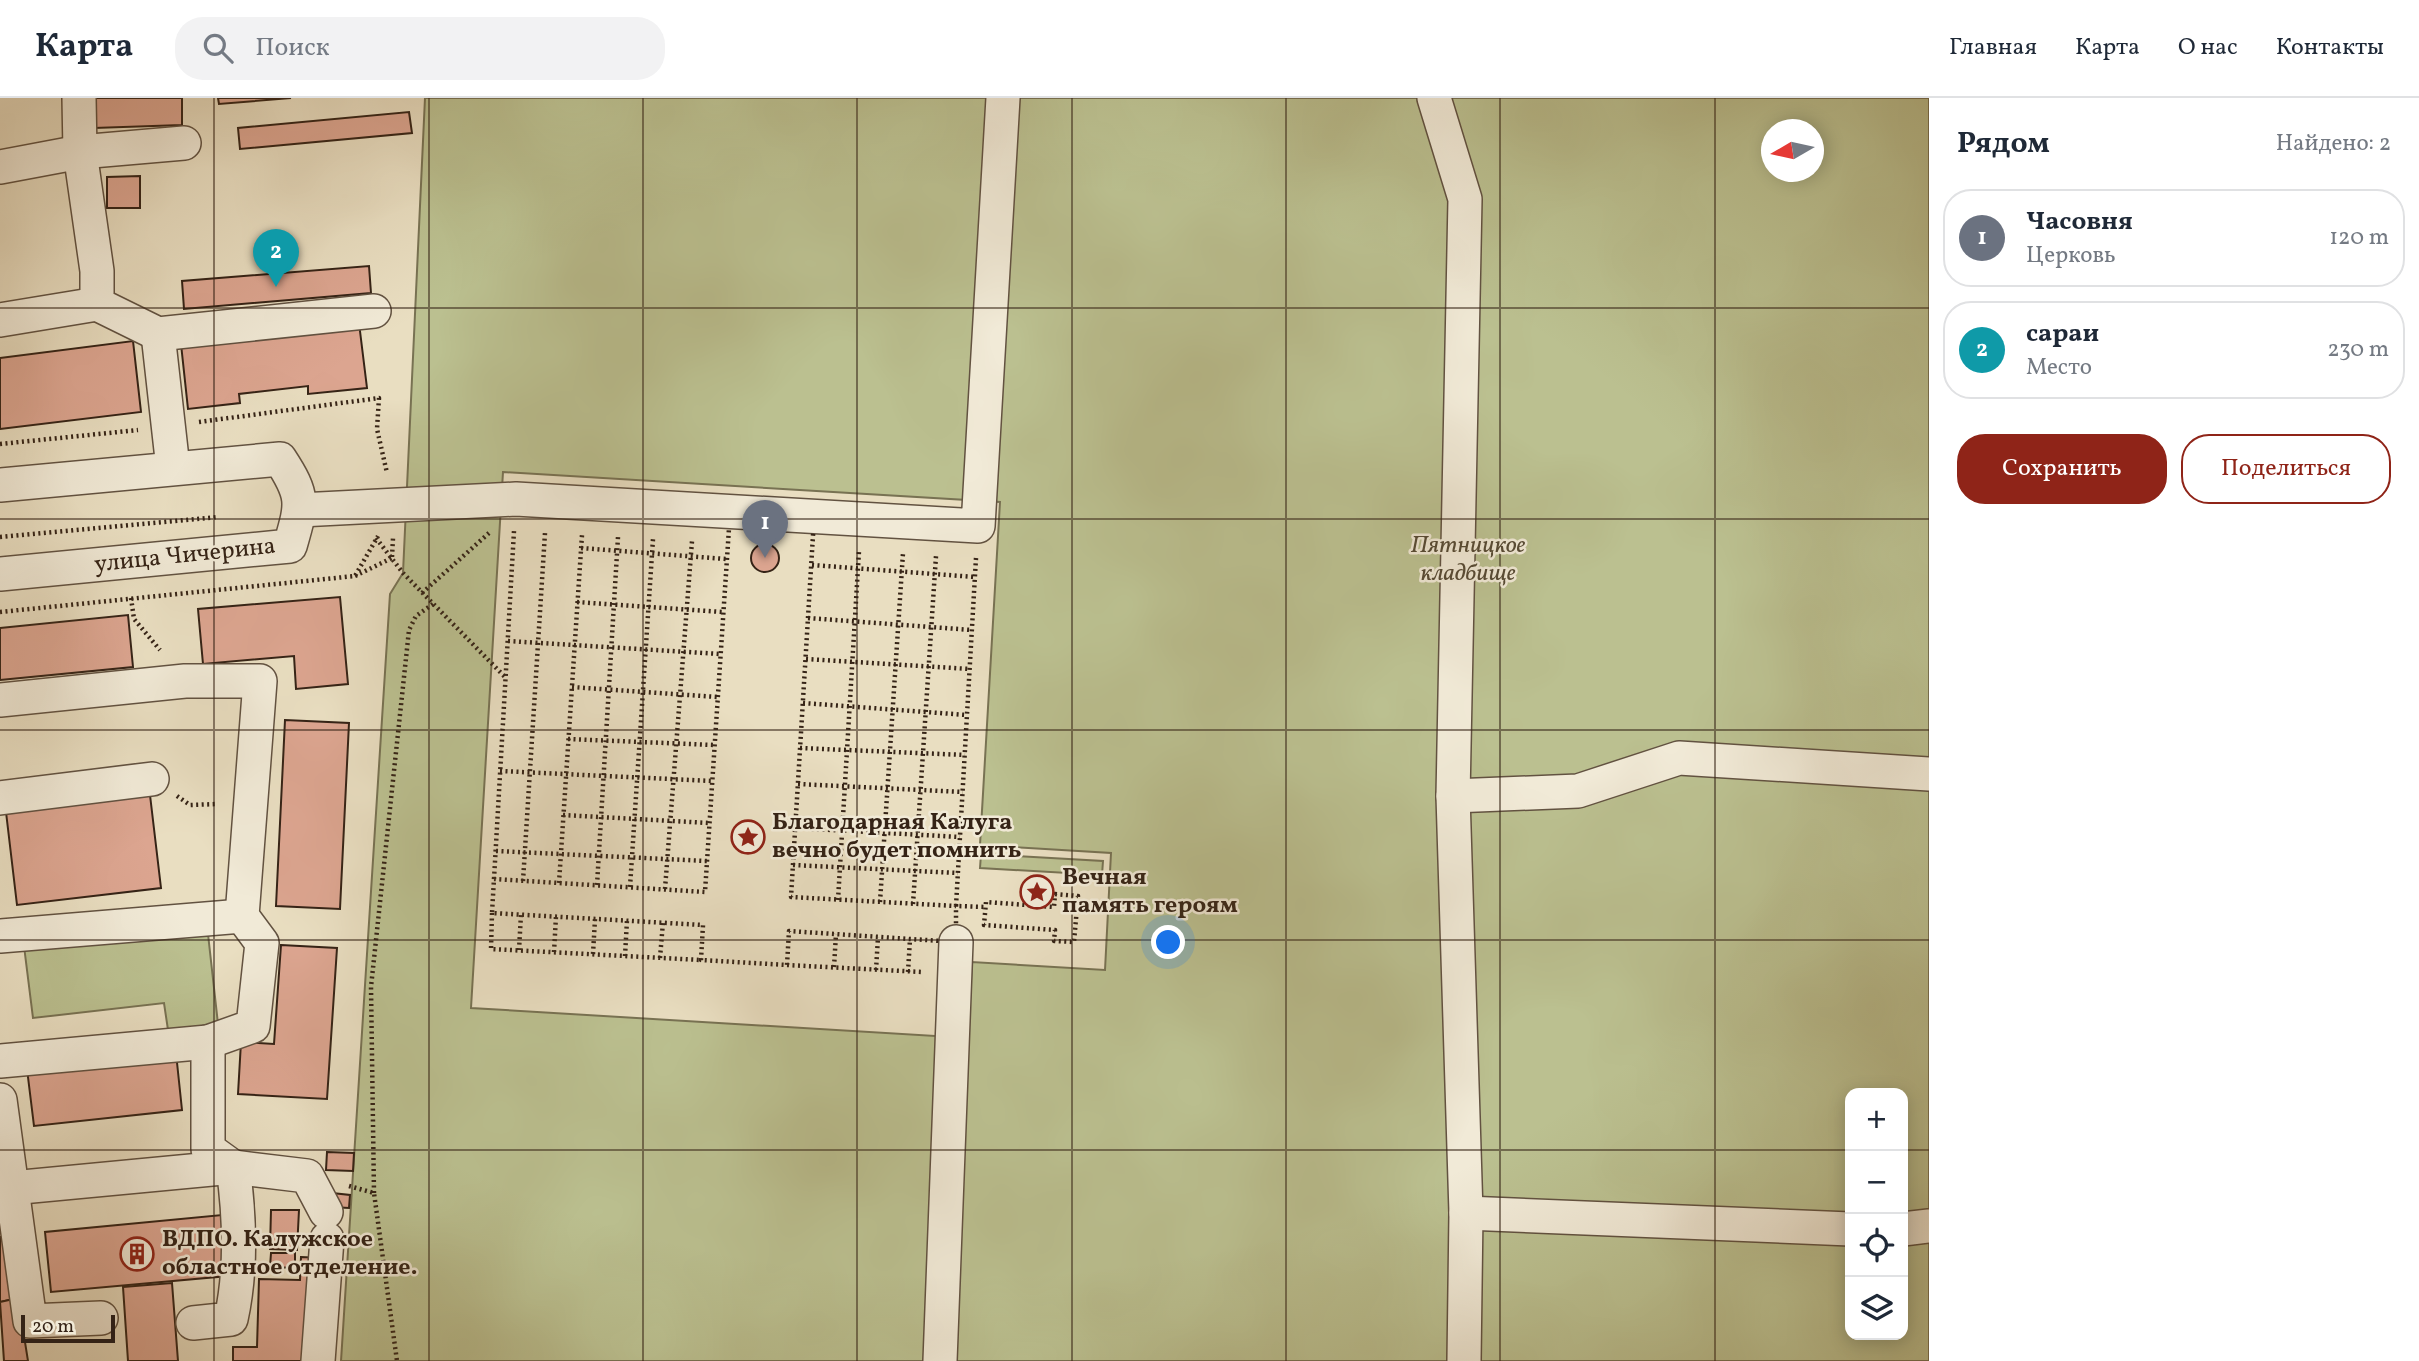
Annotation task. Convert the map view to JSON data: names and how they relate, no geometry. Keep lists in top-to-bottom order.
{
  "streets": {
    "street": ["улица Чичерина"]
  },
  "parks": ["Пятницкое кладбище"],
  "places": {
    "place": ["Благодарная Калуга вечно будет помнить", "Вечная память героям"],
    "building": ["ВДПО. Калужское областное отделение."]
  },
  "scale_bar": "20 m",
  "north": "left",
  "page": {
    "header": "Карта",
    "search": "Поиск",
    "nav": [
      "Главная",
      "Карта",
      "О нас",
      "Контакты"
    ],
    "heading": ["Рядом", "Найдено: 2"],
    "list": [
      {
        "mark": "1",
        "name": "Часовня",
        "note": "Церковь",
        "value": "120 m"
      },
      {
        "mark": "2",
        "name": "сараи",
        "note": "Место",
        "value": "230 m"
      }
    ],
    "pins": ["2", "1"],
    "buttons": ["Сохранить", "Поделиться"],
    "map_buttons": ["+", "−"],
    "scale": "20 m"
  }
}
